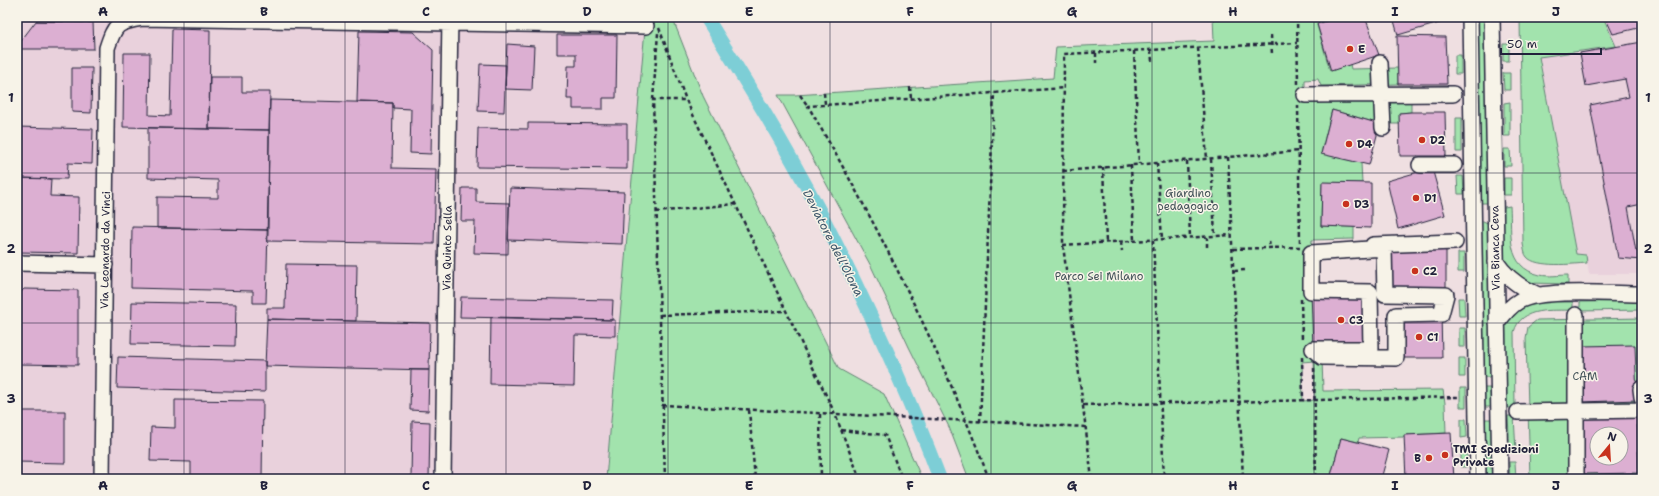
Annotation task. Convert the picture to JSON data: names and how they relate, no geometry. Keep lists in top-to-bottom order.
{
  "streets": {
    "street": ["Via Quinto Sella", "Via Bianca Ceva", "Via Leonardo da Vinci"]
  },
  "crossings": [
    ["Via Quinto Sella", "Via Leonardo da Vinci"]
  ],
  "water": ["Deviatore dell'Olona"],
  "parks": ["Giardino pedagogico", "Parco Sei Milano", "CAM"],
  "places": [
    "E",
    "D2",
    "D4",
    "D1",
    "D3",
    "C2",
    "C3",
    "C1",
    "TMI Spedizioni Private",
    "B"
  ],
  "scale_bar": "50 m",
  "north": "top",
  "grid": {
    "columns": [
      "A",
      "B",
      "C",
      "D",
      "E",
      "F",
      "G",
      "H",
      "I",
      "J"
    ],
    "rows": ["1", "2", "3"]
  }
}
